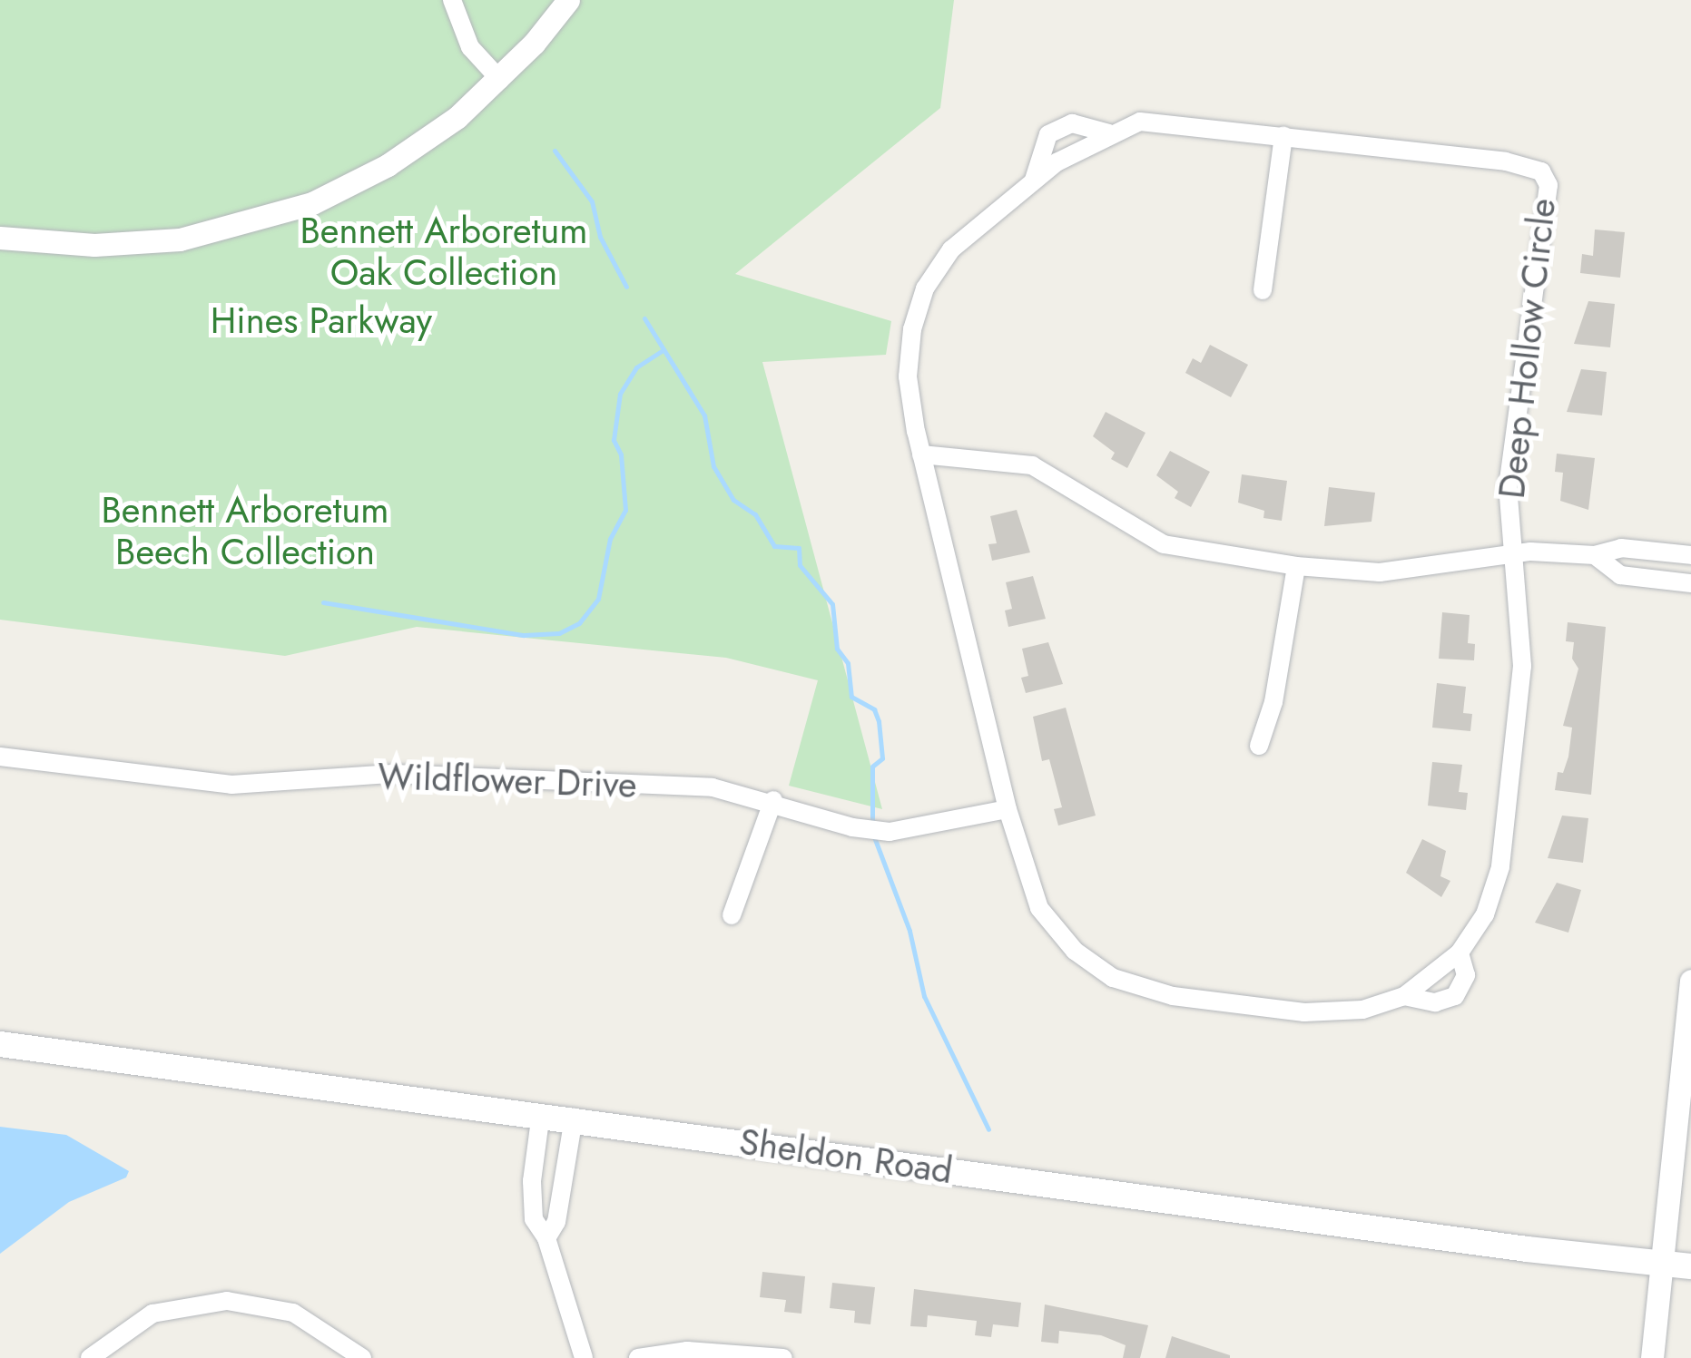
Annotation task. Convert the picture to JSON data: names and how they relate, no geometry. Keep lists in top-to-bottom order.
{
  "streets": {
    "main road": ["Sheldon Road"],
    "street": ["Deep Hollow Circle", "Wildflower Drive"]
  },
  "crossings": [
    ["Deep Hollow Circle", "Wildflower Drive"]
  ],
  "parks": ["Bennett Arboretum Oak Collection", "Hines Parkway", "Bennett Arboretum Beech Collection"]
}
